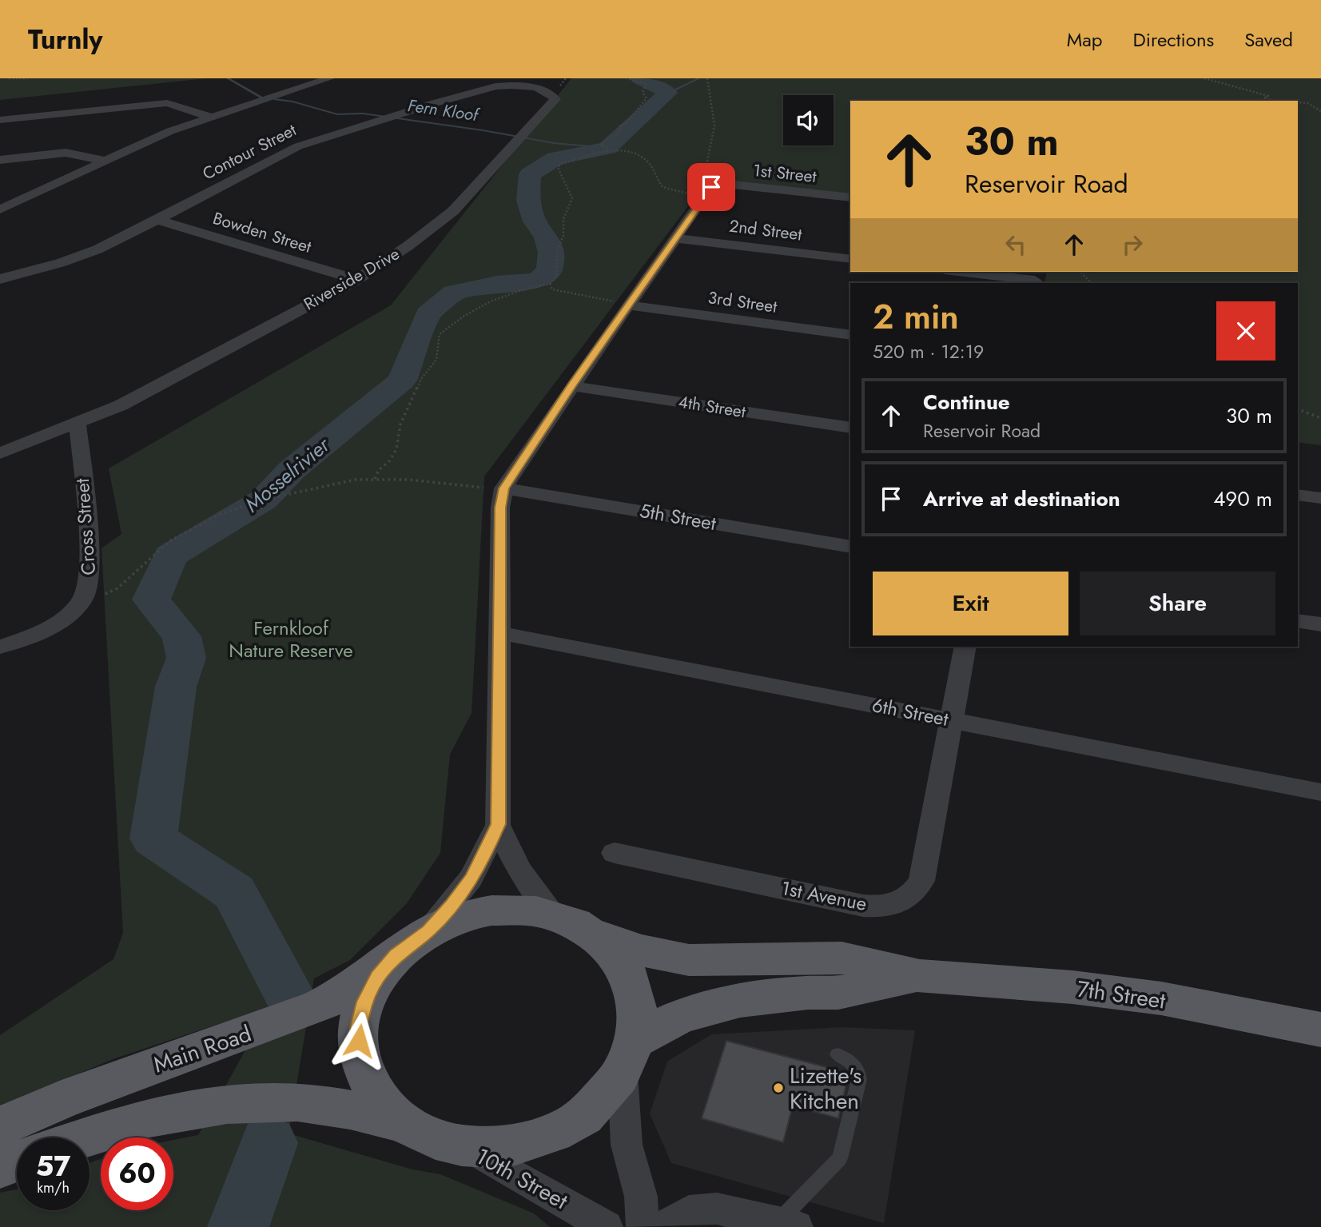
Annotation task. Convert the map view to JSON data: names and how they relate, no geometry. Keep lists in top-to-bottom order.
{
  "streets": {
    "main road": ["7th Street", "Main Road"],
    "street": [
      "Contour Street",
      "1st Street",
      "2nd Street",
      "Bowden Street",
      "Riverside Drive",
      "3rd Street",
      "4th Street",
      "5th Street",
      "Cross Street",
      "6th Street",
      "1st Avenue",
      "10th Street"
    ]
  },
  "crossings": [
    ["Contour Street", "Bowden Street"],
    ["Contour Street", "Riverside Drive"],
    ["Bowden Street", "Riverside Drive"],
    ["Riverside Drive", "Cross Street"],
    ["6th Street", "1st Avenue"],
    ["7th Street", "Main Road"],
    ["Main Road", "10th Street"]
  ],
  "water": ["Fern Kloof", "Mosselrivier"],
  "parks": ["Fernkloof Nature Reserve"],
  "places": ["Lizette's Kitchen"],
  "page": {
    "header": "Turnly",
    "nav": ["Map", "Directions", "Saved"],
    "turn": ["30 m", "Reservoir Road"],
    "heading": ["2 min", "520 m · 12:19"],
    "list": [
      {
        "name": "Continue",
        "note": "Reservoir Road",
        "value": "30 m"
      },
      {
        "name": "Arrive at destination",
        "value": "490 m"
      }
    ],
    "buttons": ["Exit", "Share"],
    "speed": "57 km/h",
    "limit": "60"
  }
}
